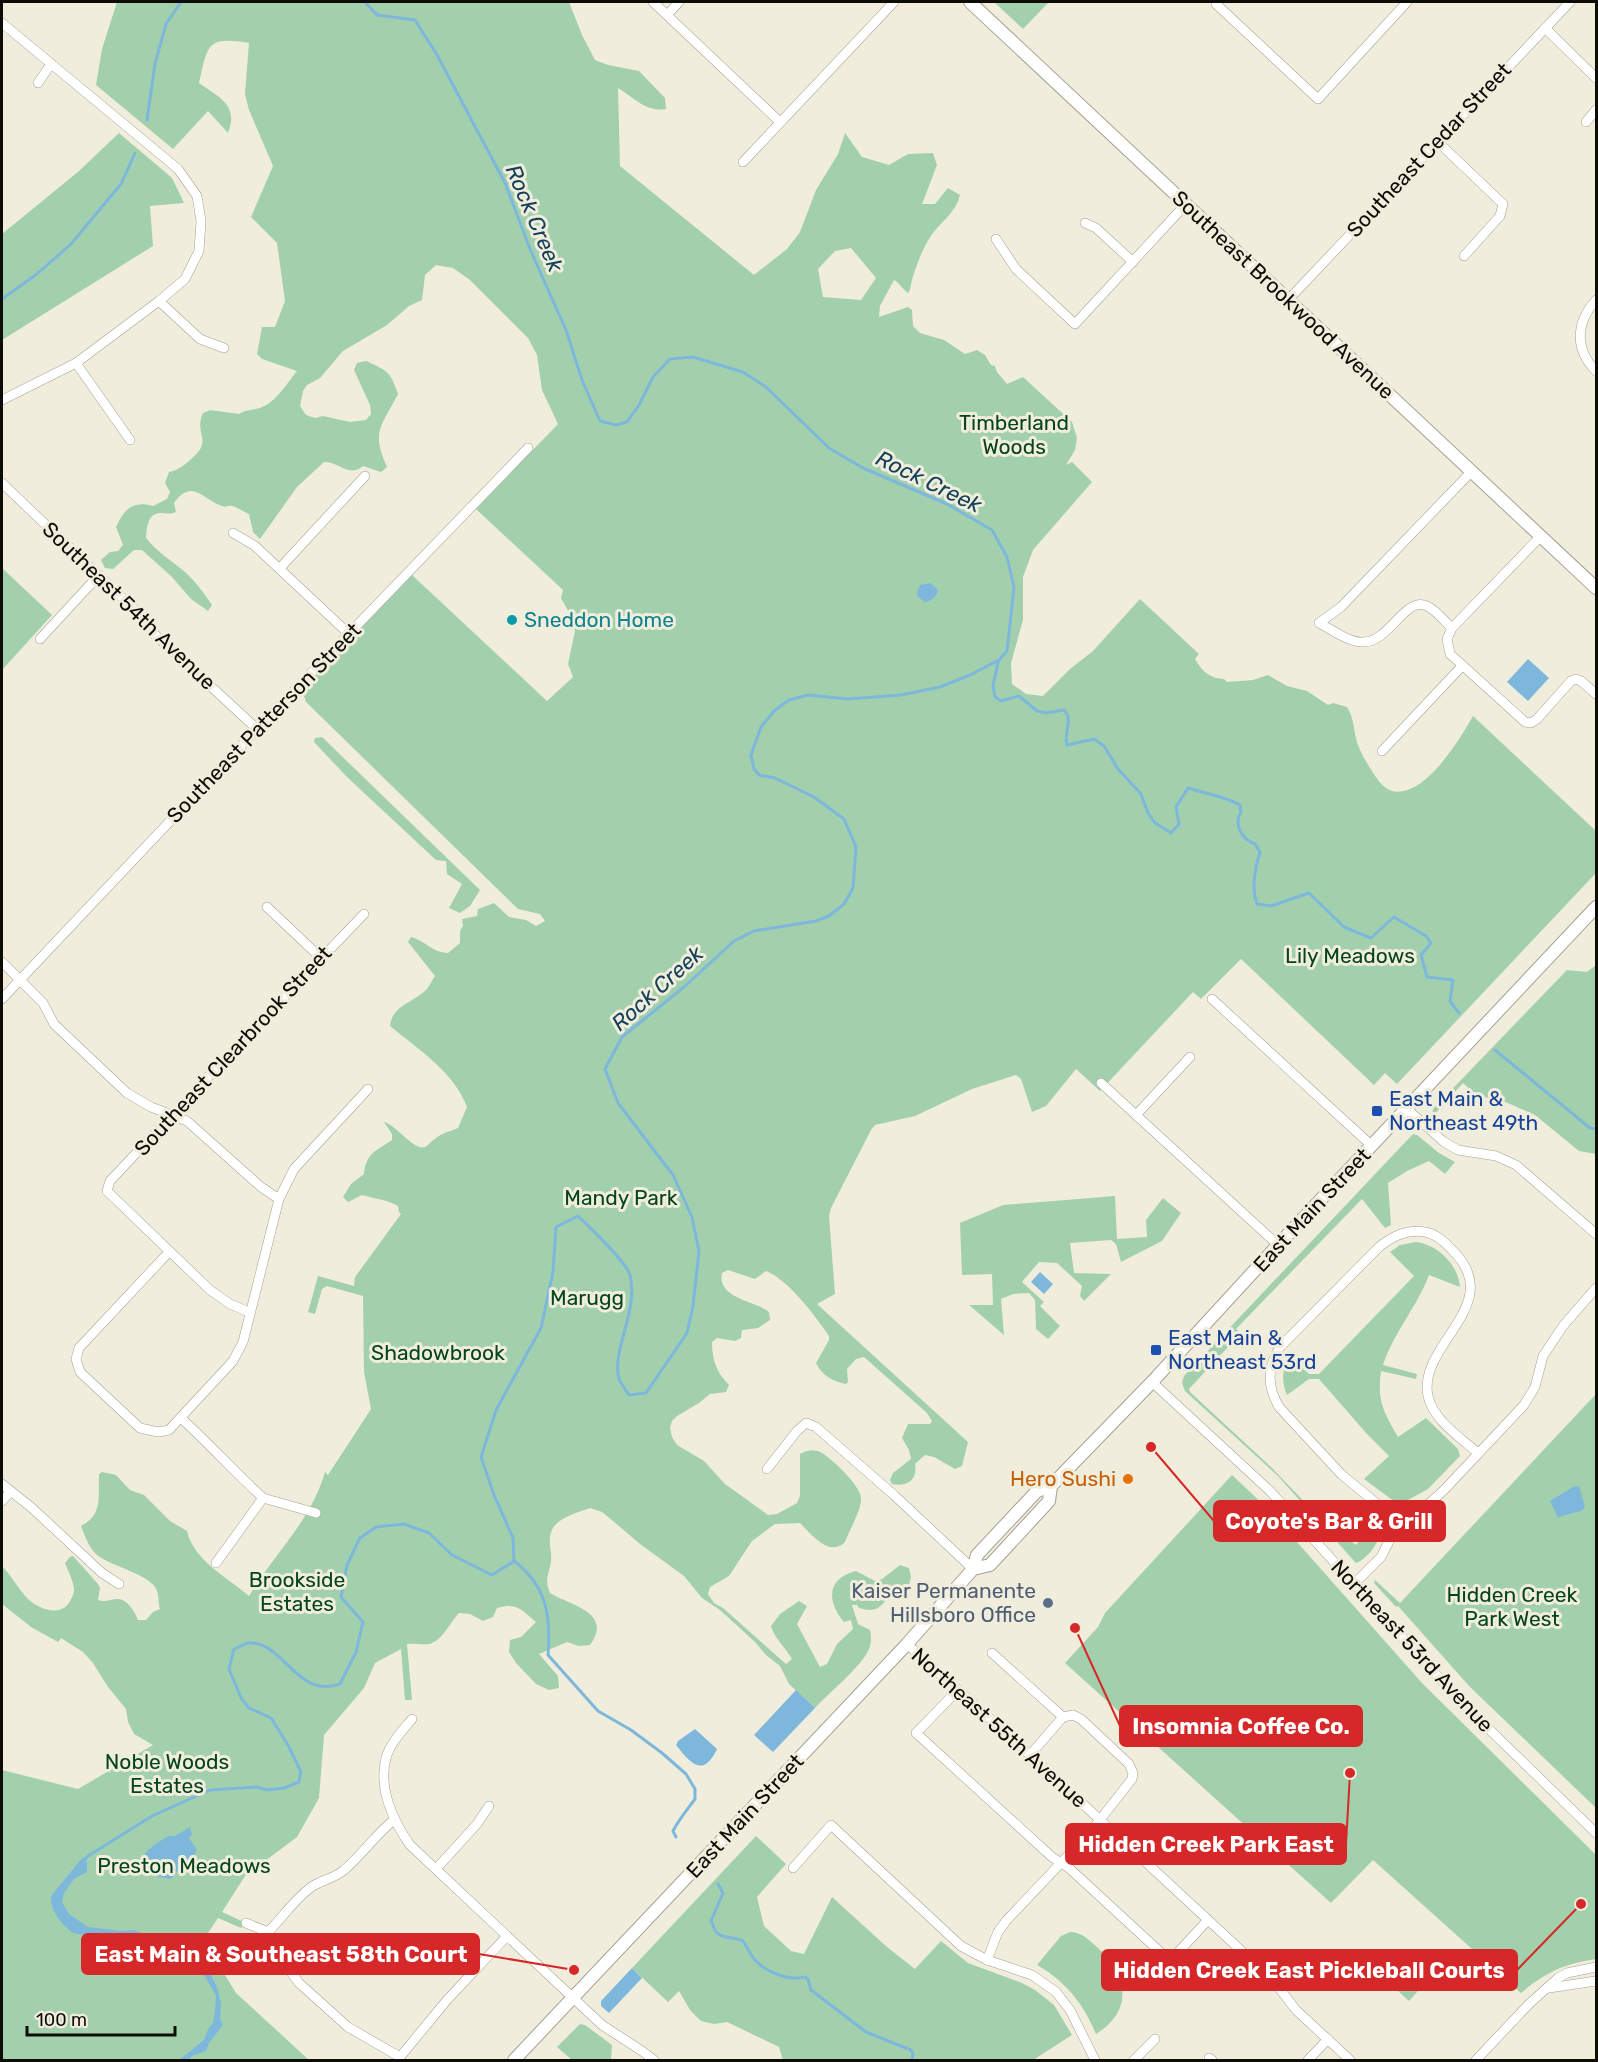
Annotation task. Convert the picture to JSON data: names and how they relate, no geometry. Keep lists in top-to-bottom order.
{
  "streets": {
    "main road": ["Southeast Brookwood Avenue", "East Main Street"],
    "street": [
      "Southeast Cedar Street",
      "Southeast 54th Avenue",
      "Southeast Patterson Street",
      "Southeast Clearbrook Street",
      "Northeast 53rd Avenue",
      "Northeast 55th Avenue"
    ]
  },
  "crossings": [
    ["Southeast Cedar Street", "Southeast Brookwood Avenue"],
    ["Southeast 54th Avenue", "Southeast Patterson Street"],
    ["East Main Street", "Northeast 53rd Avenue"],
    ["East Main Street", "Northeast 55th Avenue"]
  ],
  "water": ["Rock Creek"],
  "parks": [
    "Timberland Woods",
    "Lily Meadows",
    "Mandy Park",
    "Marugg",
    "Shadowbrook",
    "Brookside Estates",
    "Hidden Creek Park West",
    "Noble Woods Estates",
    "Preston Meadows"
  ],
  "places": {
    "other": [
      "Sneddon Home",
      "Coyote's Bar & Grill",
      "Hero Sushi",
      "Kaiser Permanente Hillsboro Office",
      "Insomnia Coffee Co.",
      "Hidden Creek Park East",
      "Hidden Creek East Pickleball Courts",
      "East Main & Southeast 58th Court"
    ],
    "transit": ["East Main & Northeast 49th", "East Main & Northeast 53rd"]
  },
  "scale_bar": "100 m"
}
